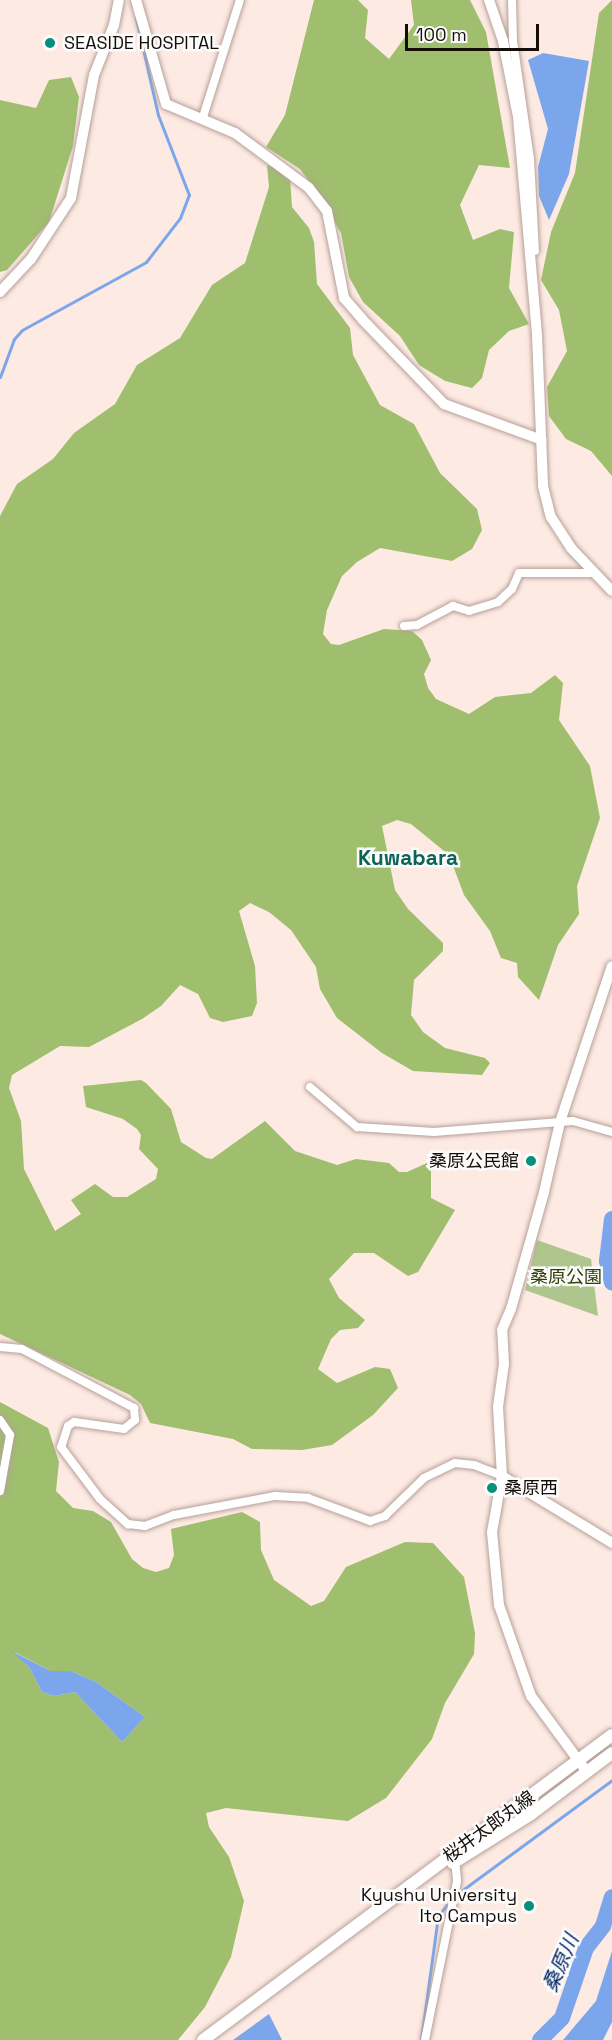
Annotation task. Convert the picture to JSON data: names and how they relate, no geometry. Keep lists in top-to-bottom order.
{
  "streets": {
    "main road": ["桜井太郎丸線"]
  },
  "districts": ["Kuwabara"],
  "water": ["桑原川"],
  "parks": ["桑原公園"],
  "places": [
    "SEASIDE HOSPITAL",
    "桑原公民館",
    "桑原西",
    "Kyushu University Ito Campus"
  ],
  "scale_bar": "100 m"
}
